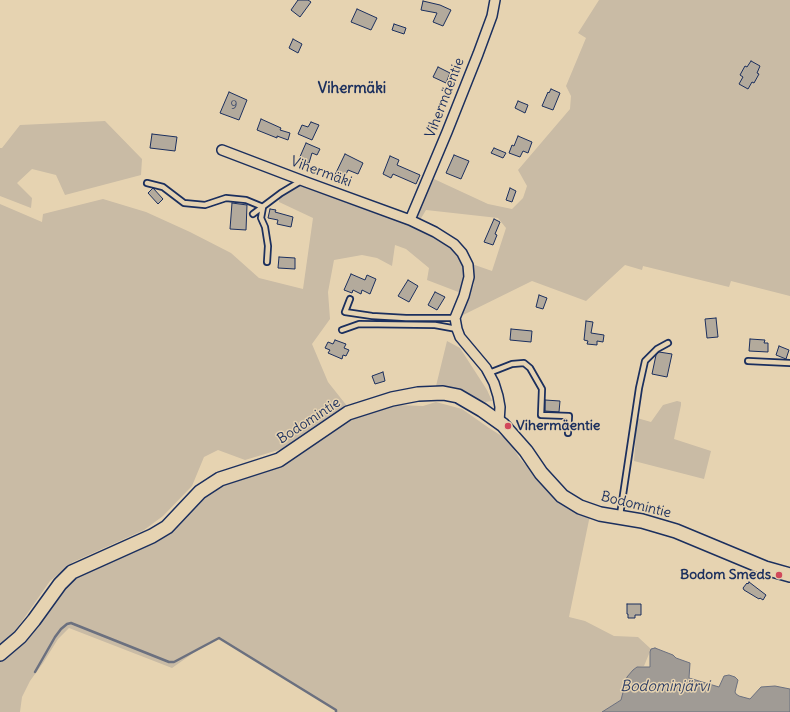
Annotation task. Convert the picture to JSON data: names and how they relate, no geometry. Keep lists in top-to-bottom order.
{
  "streets": {
    "street": ["Vihermäentie", "Vihermäki", "Bodomintie"]
  },
  "crossings": [
    ["Vihermäentie", "Vihermäki"]
  ],
  "districts": ["Vihermäki"],
  "water": ["Bodominjärvi"],
  "places": ["Vihermäentie", "Bodom Smeds"],
  "house_numbers": ["9"]
}
